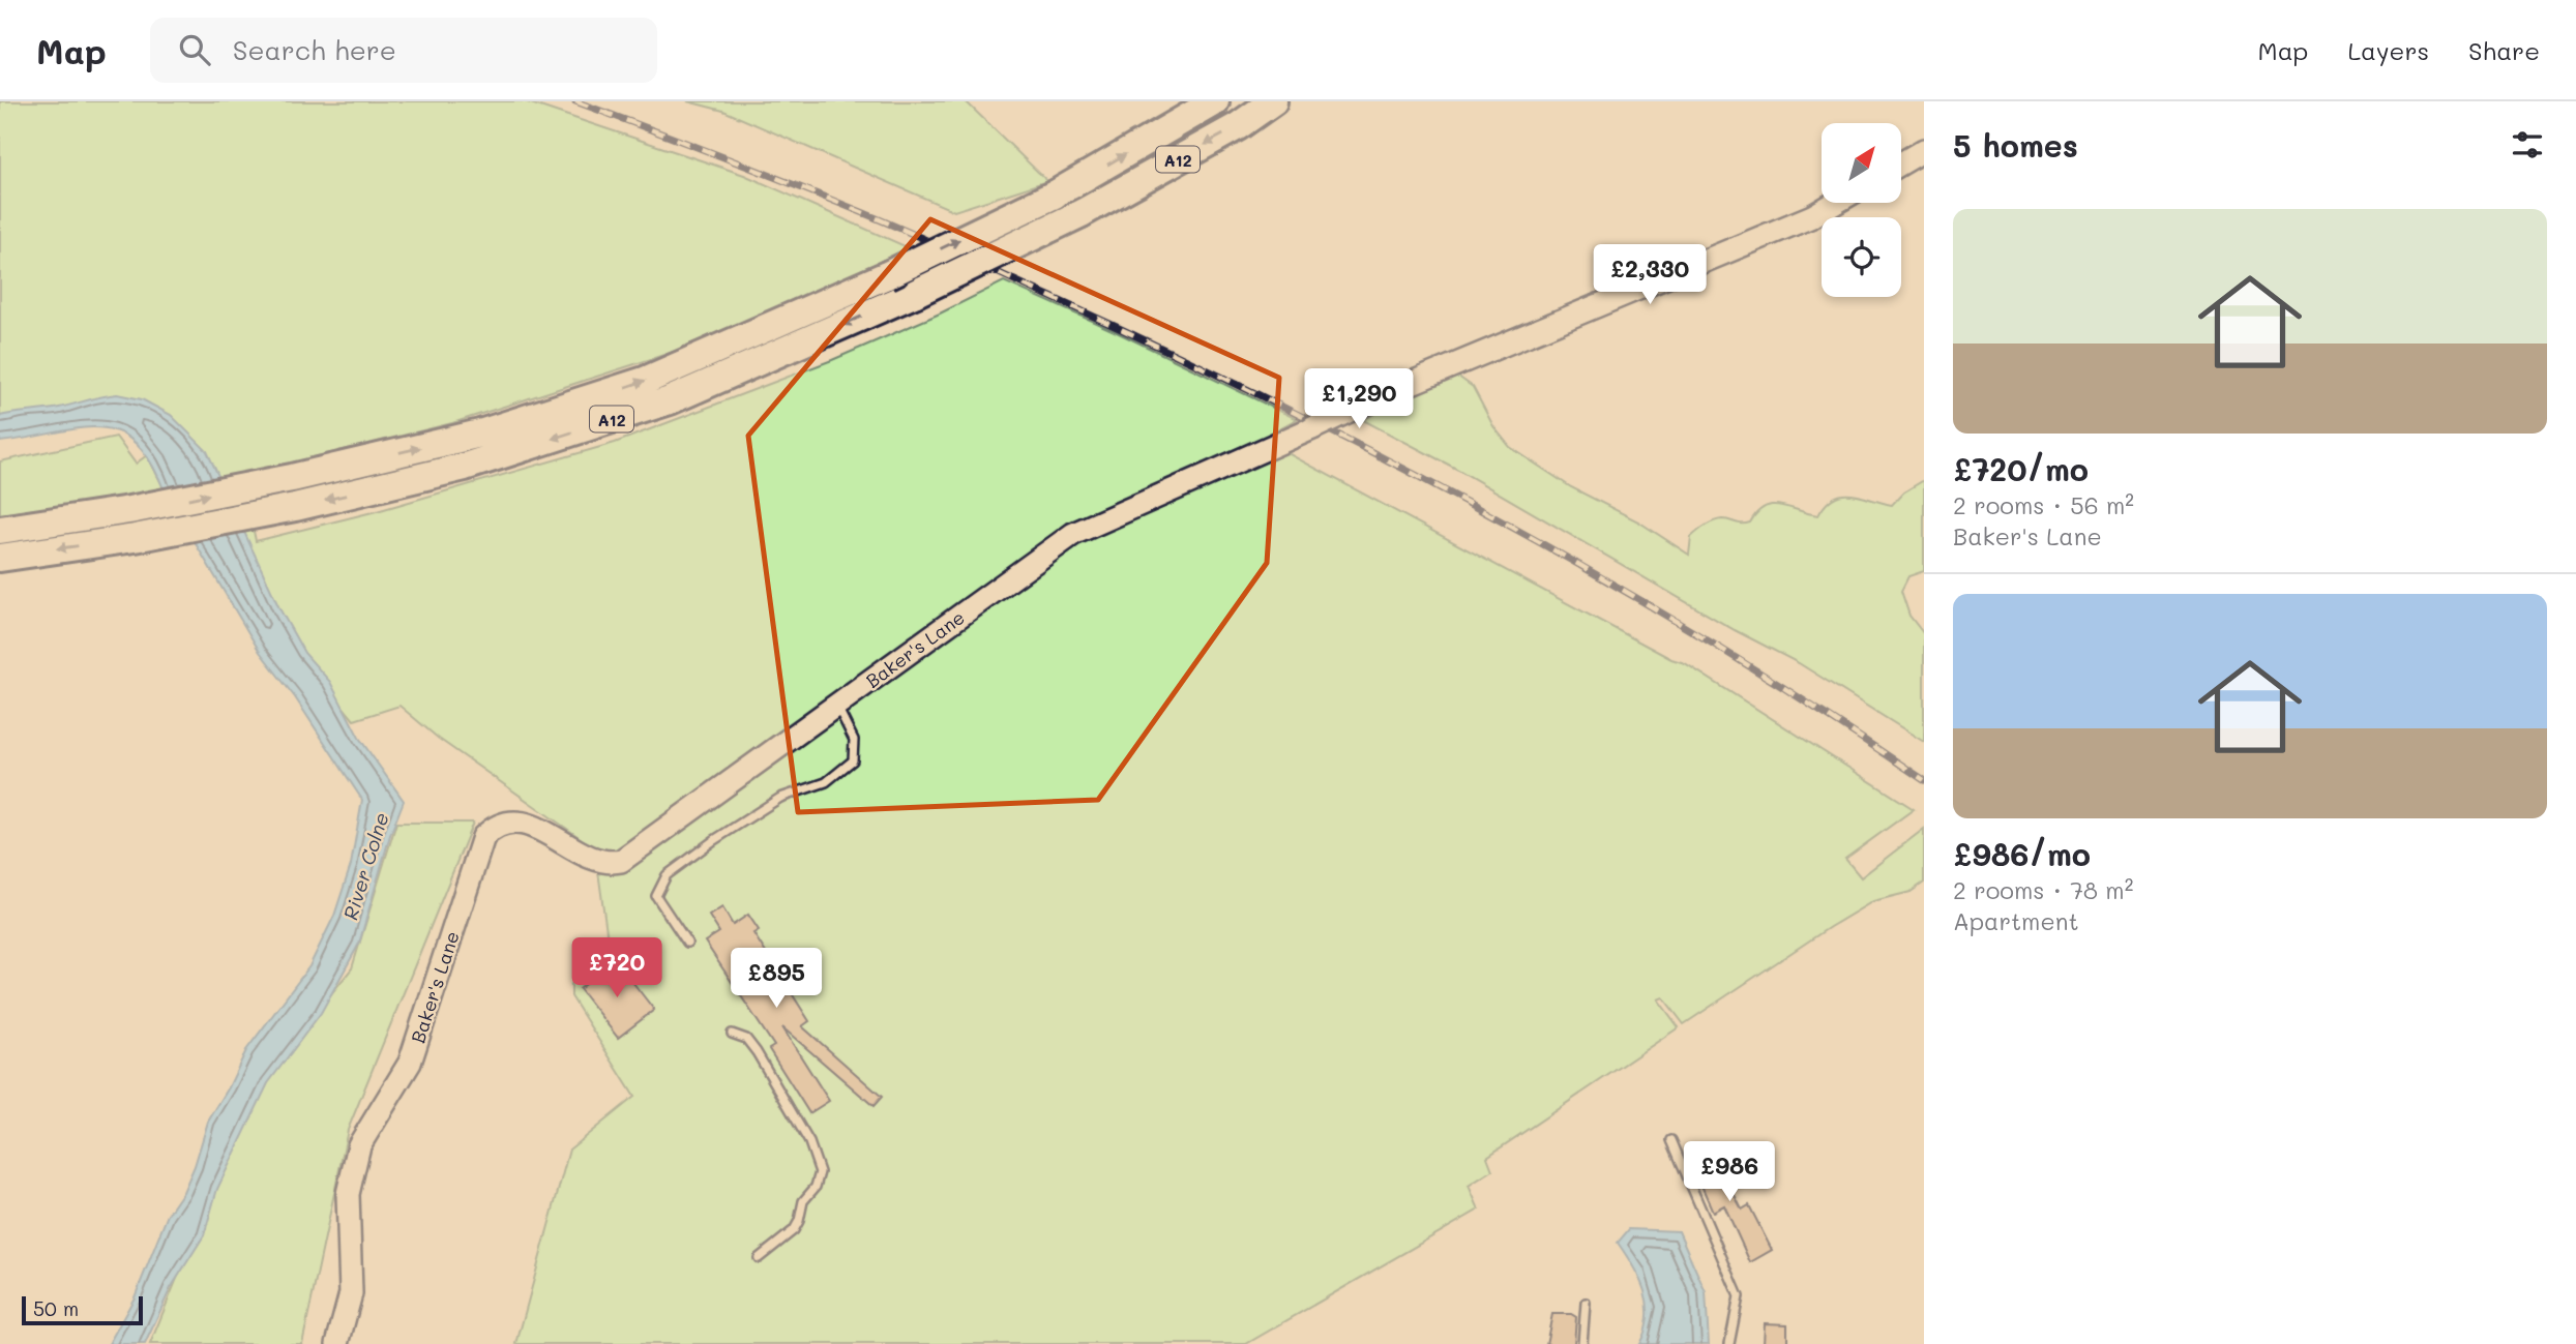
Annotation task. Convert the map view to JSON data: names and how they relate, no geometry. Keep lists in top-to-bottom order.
{
  "streets": {
    "highway": ["A12"],
    "street": ["Baker's Lane"]
  },
  "water": ["River Colne"],
  "scale_bar": "50 m",
  "north": "top right",
  "page": {
    "header": "Map",
    "search": "Search here",
    "nav": ["Map", "Layers", "Share"],
    "heading": "5 homes",
    "list": [
      {
        "name": "£720/mo",
        "note": "2 rooms · 56 m² · Baker's Lane"
      },
      {
        "name": "£986/mo",
        "note": "2 rooms · 78 m² · Apartment"
      }
    ],
    "price": [
      "£2,330",
      "£1,290",
      "£720",
      "£895",
      "£986"
    ],
    "scale": "50 m"
  }
}
